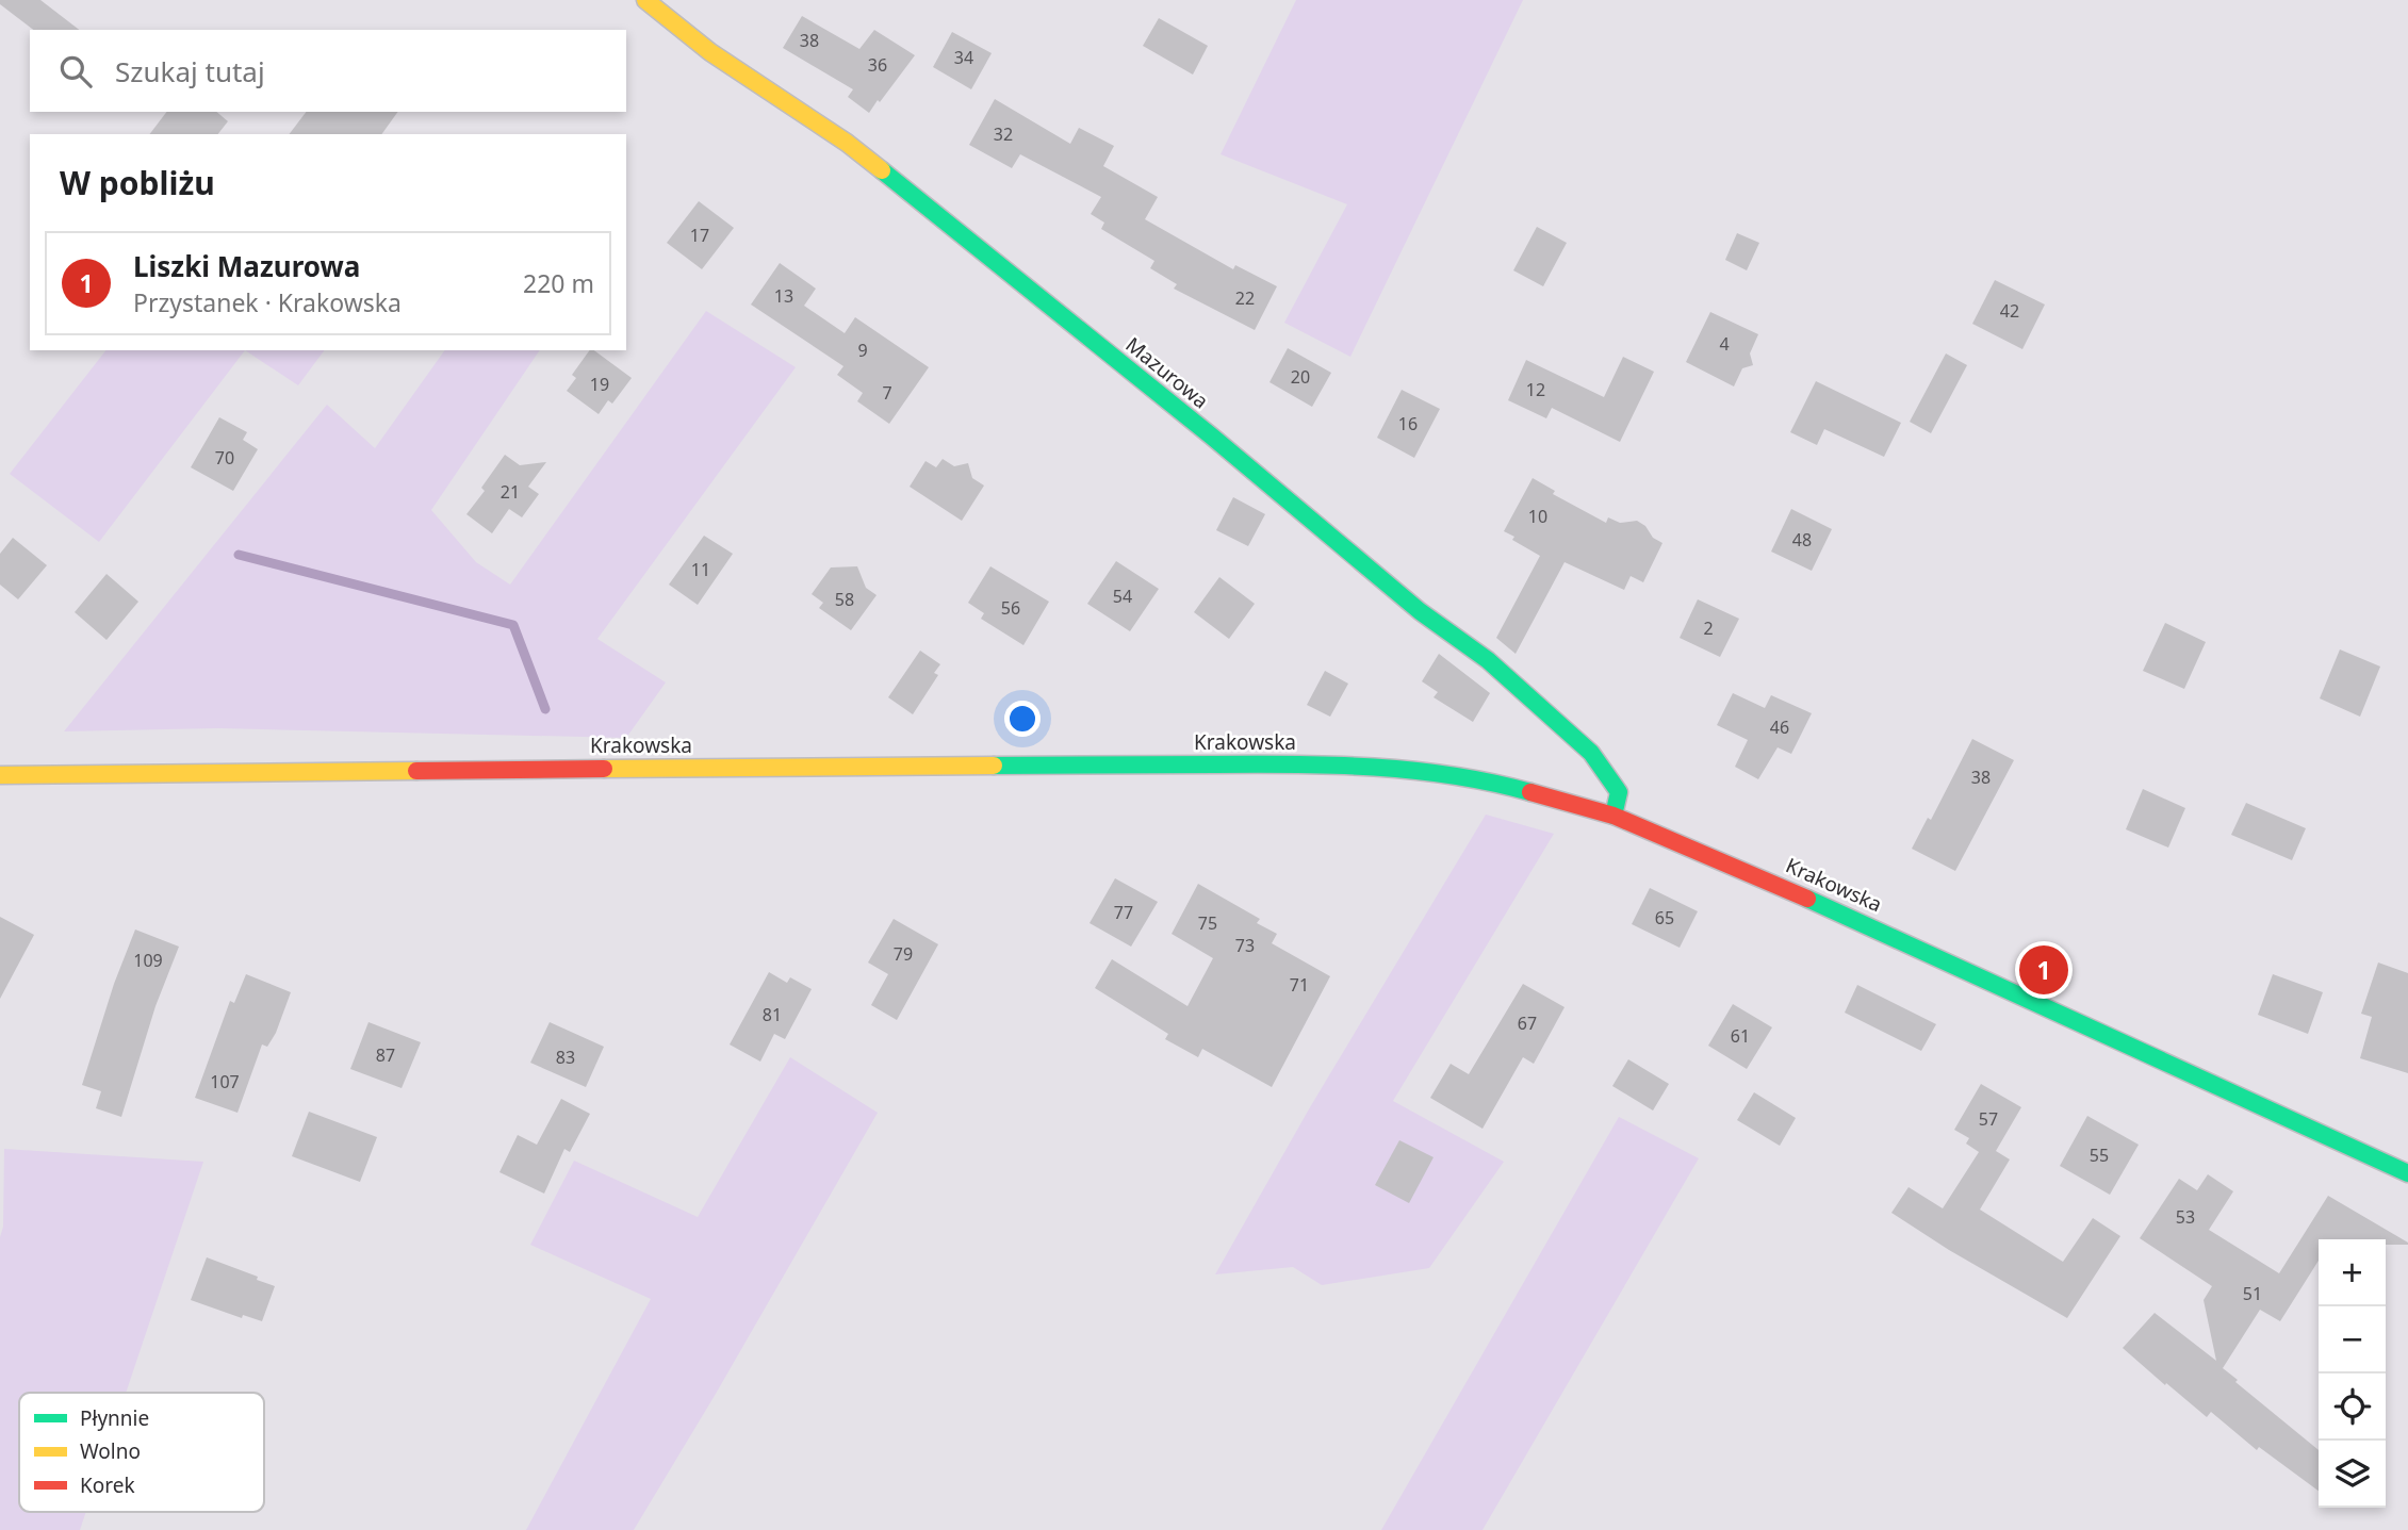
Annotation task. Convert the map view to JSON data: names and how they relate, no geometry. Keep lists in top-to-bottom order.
{
  "streets": {
    "main road": ["Mazurowa", "Krakowska"]
  },
  "crossings": [
    ["Mazurowa", "Krakowska"]
  ],
  "house_numbers": [
    "38",
    "34",
    "36",
    "32",
    "17",
    "13",
    "22",
    "42",
    "4",
    "9",
    "20",
    "19",
    "12",
    "7",
    "16",
    "70",
    "21",
    "10",
    "48",
    "11",
    "54",
    "58",
    "56",
    "2",
    "46",
    "38",
    "77",
    "65",
    "75",
    "73",
    "79",
    "109",
    "71",
    "81",
    "67",
    "61",
    "87",
    "83",
    "107",
    "57",
    "55",
    "53",
    "51"
  ],
  "legend": ["Płynnie", "Wolno", "Korek"],
  "page": {
    "search": "Szukaj tutaj",
    "heading": "W pobliżu",
    "list": [
      {
        "mark": "1",
        "name": "Liszki Mazurowa",
        "note": "Przystanek · Krakowska",
        "value": "220 m"
      }
    ],
    "pins": "1",
    "map_buttons": ["+", "−"]
  }
}
